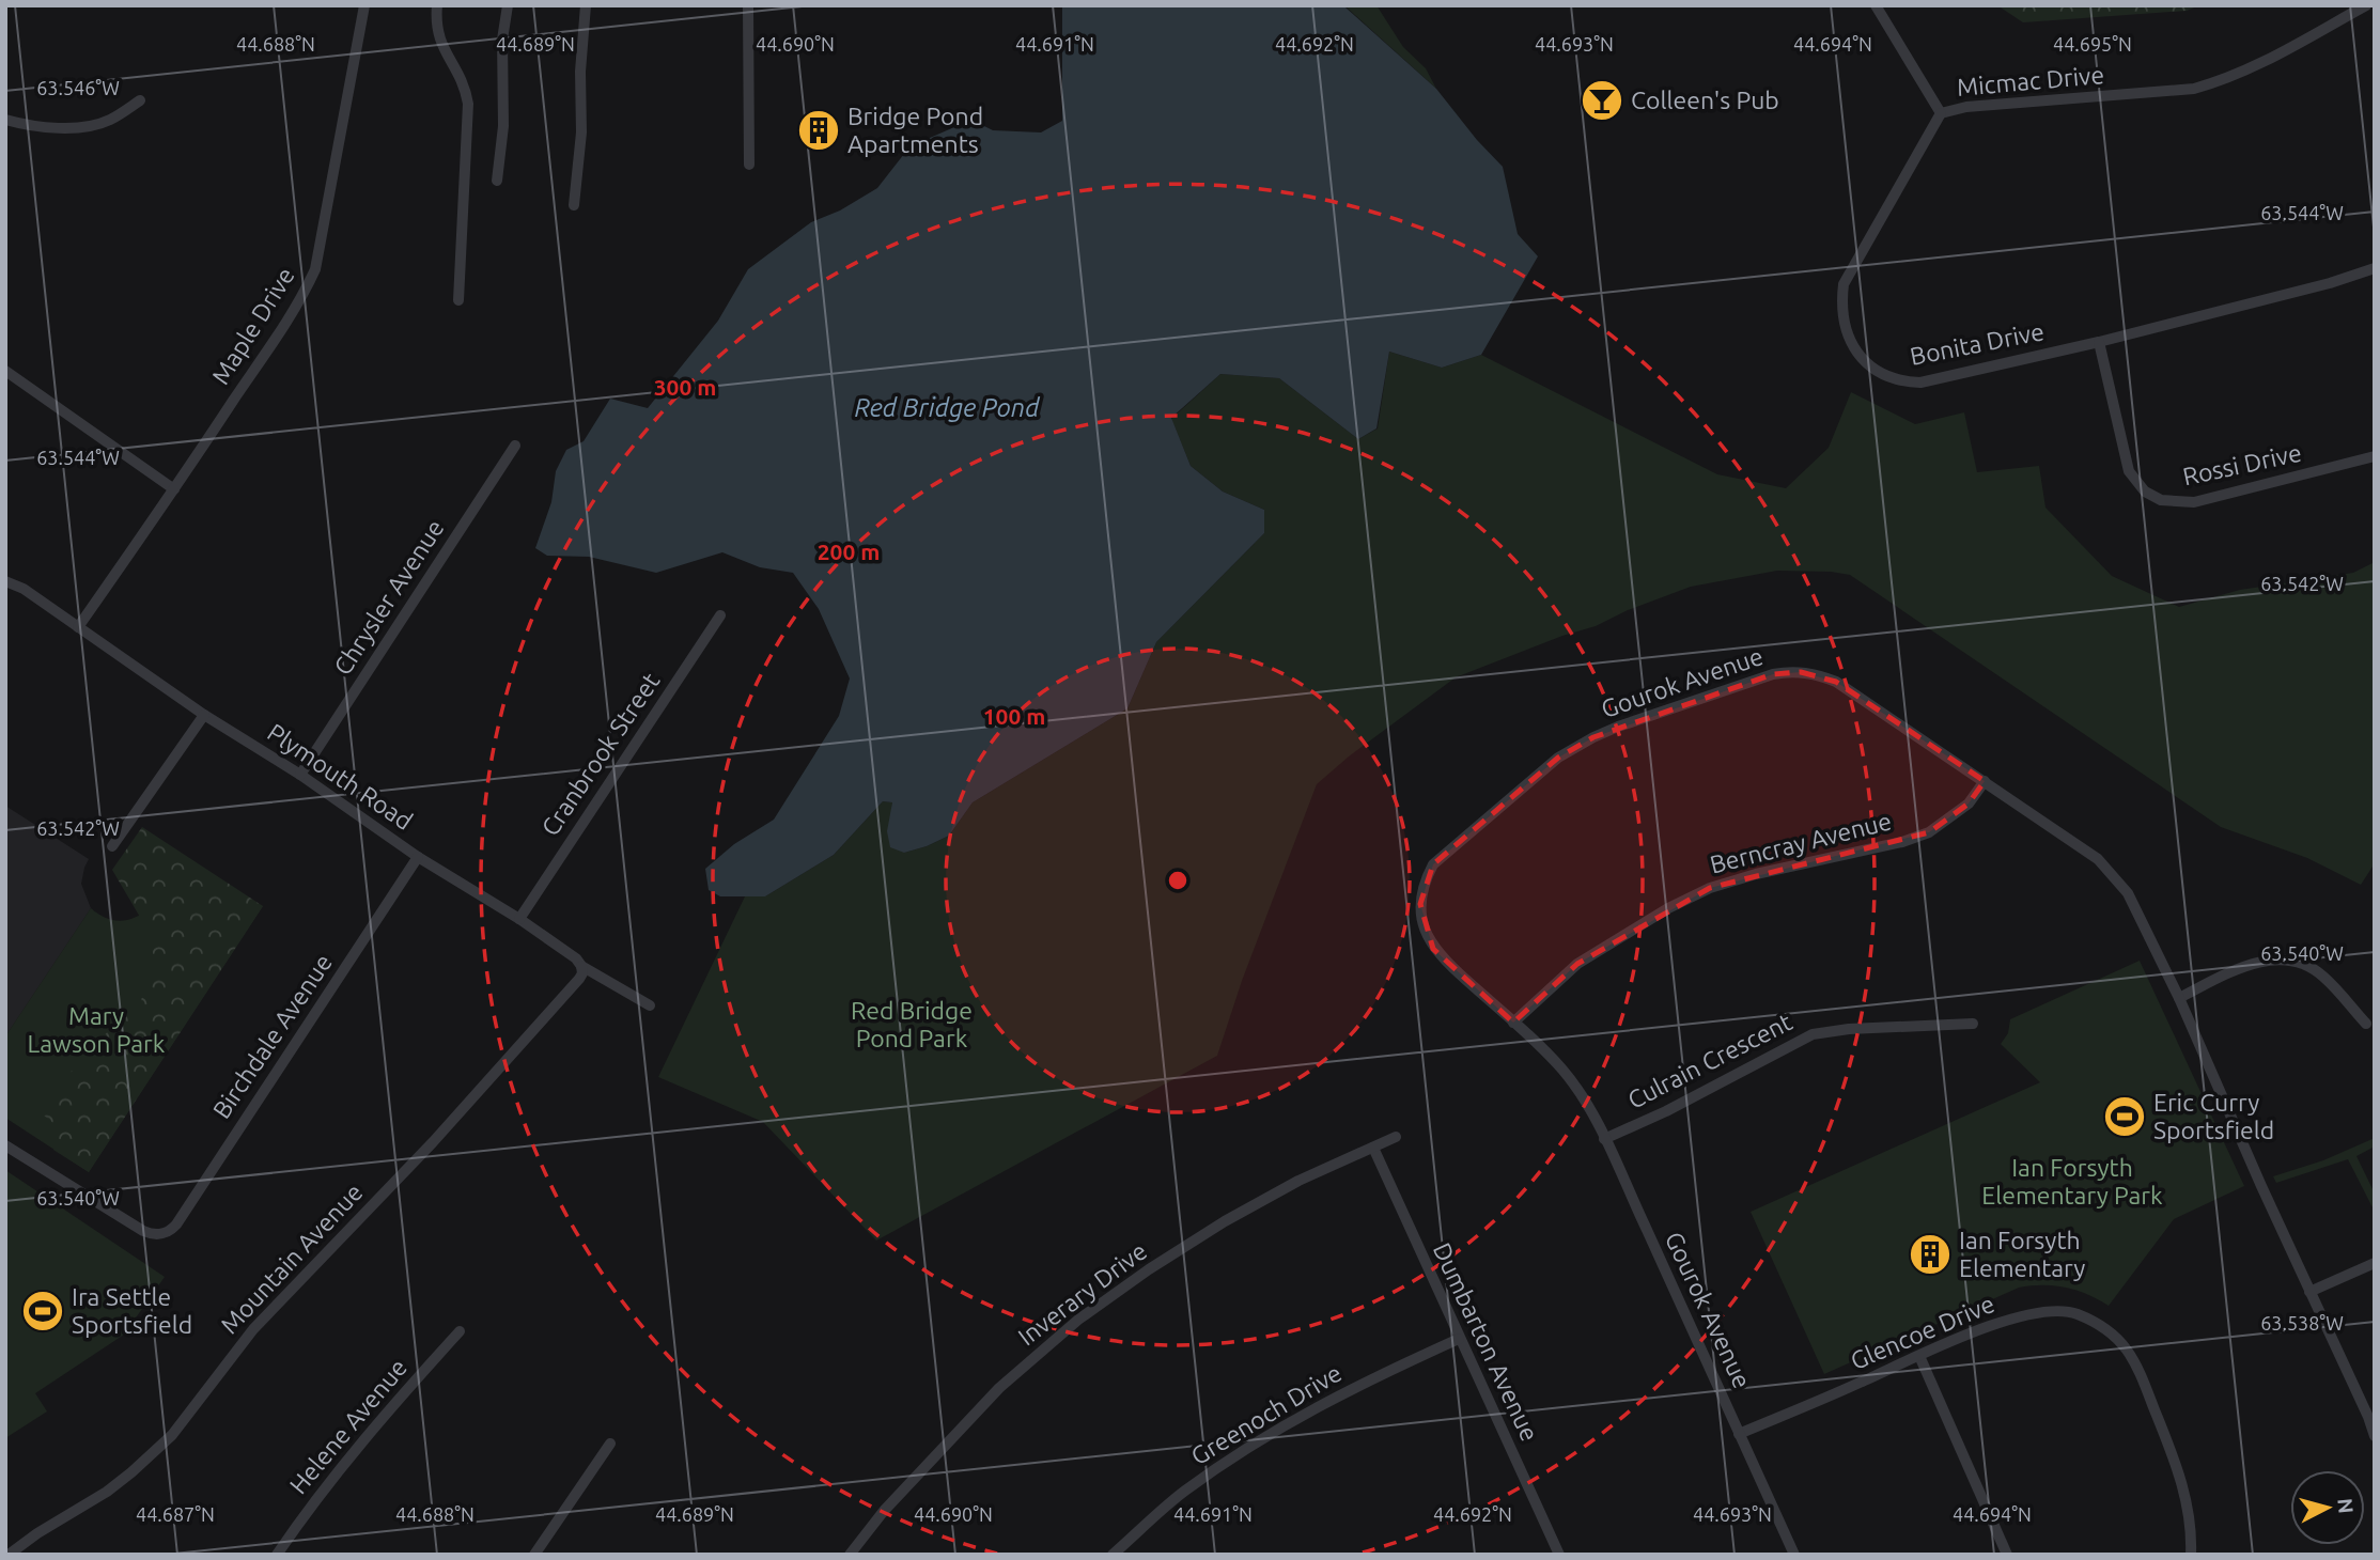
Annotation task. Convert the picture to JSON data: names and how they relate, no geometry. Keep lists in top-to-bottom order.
{
  "streets": {
    "street": [
      "Micmac Drive",
      "Maple Drive",
      "Bonita Drive",
      "Rossi Drive",
      "Chrysler Avenue",
      "Gourok Avenue",
      "Cranbrook Street",
      "Plymouth Road",
      "Berncray Avenue",
      "Birchdale Avenue",
      "Culrain Crescent",
      "Mountain Avenue",
      "Inverary Drive",
      "Glencoe Drive",
      "Dumbarton Avenue",
      "Greenoch Drive",
      "Helene Avenue"
    ]
  },
  "crossings": [
    ["Micmac Drive", "Bonita Drive"],
    ["Maple Drive", "Plymouth Road"],
    ["Bonita Drive", "Rossi Drive"],
    ["Chrysler Avenue", "Plymouth Road"],
    ["Gourok Avenue", "Berncray Avenue"],
    ["Gourok Avenue", "Culrain Crescent"],
    ["Gourok Avenue", "Glencoe Drive"],
    ["Cranbrook Street", "Plymouth Road"],
    ["Plymouth Road", "Birchdale Avenue"],
    ["Plymouth Road", "Mountain Avenue"],
    ["Inverary Drive", "Dumbarton Avenue"],
    ["Dumbarton Avenue", "Greenoch Drive"]
  ],
  "water": ["Red Bridge Pond"],
  "parks": ["Red Bridge Pond Park", "Mary Lawson Park", "Ian Forsyth Elementary Park"],
  "places": {
    "bar": ["Colleen's Pub"],
    "building": ["Bridge Pond Apartments", "Ian Forsyth Elementary"],
    "sports": ["Eric Curry Sportsfield", "Ira Settle Sportsfield"]
  },
  "north": "right",
  "coordinates": [
    "44.688°N",
    "44.689°N",
    "44.690°N",
    "44.691°N",
    "44.692°N",
    "44.693°N",
    "44.694°N",
    "44.695°N",
    "63.546°W",
    "63.544°W",
    "63.542°W",
    "63.540°W",
    "63.538°W",
    "44.687°N"
  ],
  "rings": ["300 m", "200 m", "100 m"]
}
